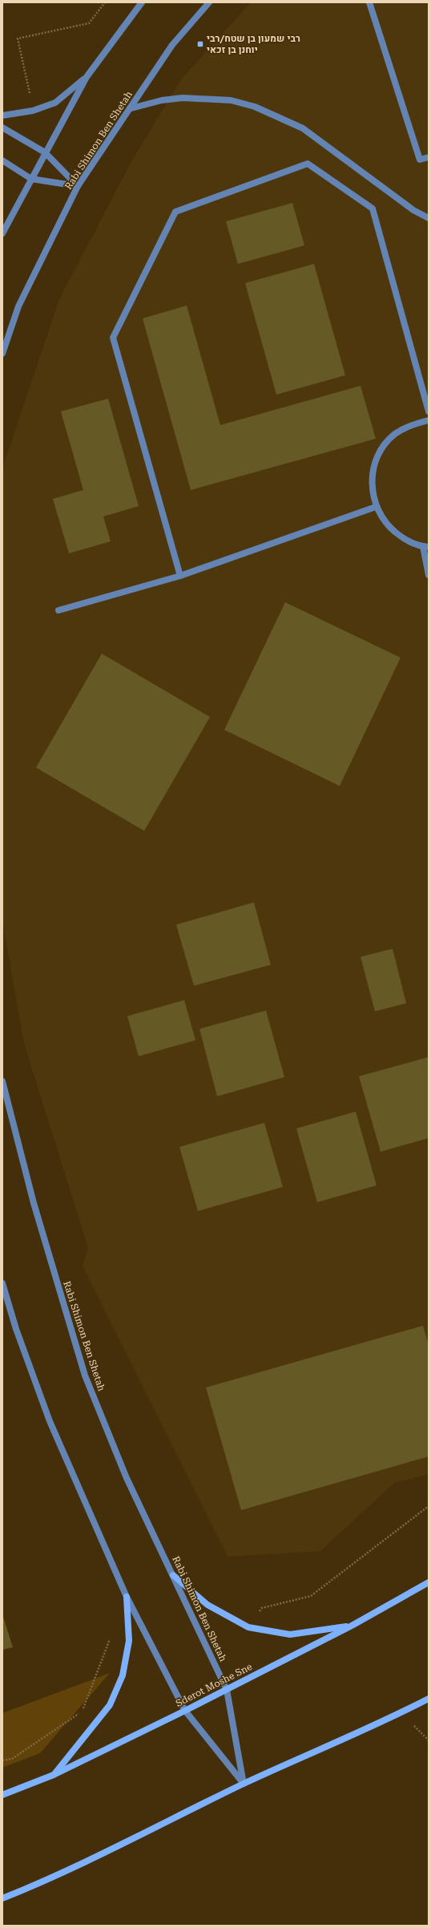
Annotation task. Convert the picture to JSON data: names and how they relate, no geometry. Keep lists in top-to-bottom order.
{
  "streets": {
    "main road": ["Sderot Moshe Sne"],
    "street": ["Rabi Shimon Ben Shetah"]
  },
  "crossings": [
    ["Rabi Shimon Ben Shetah", "Sderot Moshe Sne"]
  ],
  "places": {
    "transit": ["רבי שמעון בן שטח/רבי יוחנן בן זכאי"]
  }
}
